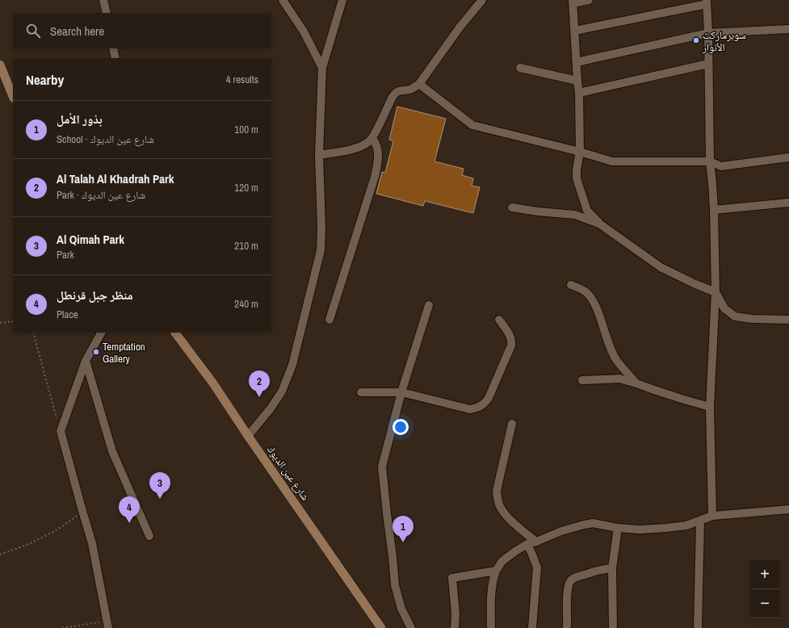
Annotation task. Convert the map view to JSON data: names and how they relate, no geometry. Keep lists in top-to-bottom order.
{
  "streets": {
    "main road": ["شارع عين الديوك"]
  },
  "places": ["سوبرماركت الأنوار", "Temptation Gallery"],
  "page": {
    "search": "Search here",
    "heading": ["Nearby", "4 results"],
    "list": [
      {
        "mark": "1",
        "name": "بذور الأمل",
        "note": "School · شارع عين الديوك",
        "value": "100 m"
      },
      {
        "mark": "2",
        "name": "Al Talah Al Khadrah Park",
        "note": "Park · شارع عين الديوك",
        "value": "120 m"
      },
      {
        "mark": "3",
        "name": "Al Qimah Park",
        "note": "Park",
        "value": "210 m"
      },
      {
        "mark": "4",
        "name": "منظر جبل قرنطل",
        "note": "Place",
        "value": "240 m"
      }
    ],
    "pins": [
      "2",
      "3",
      "4",
      "1"
    ],
    "map_buttons": ["+", "−"]
  }
}
